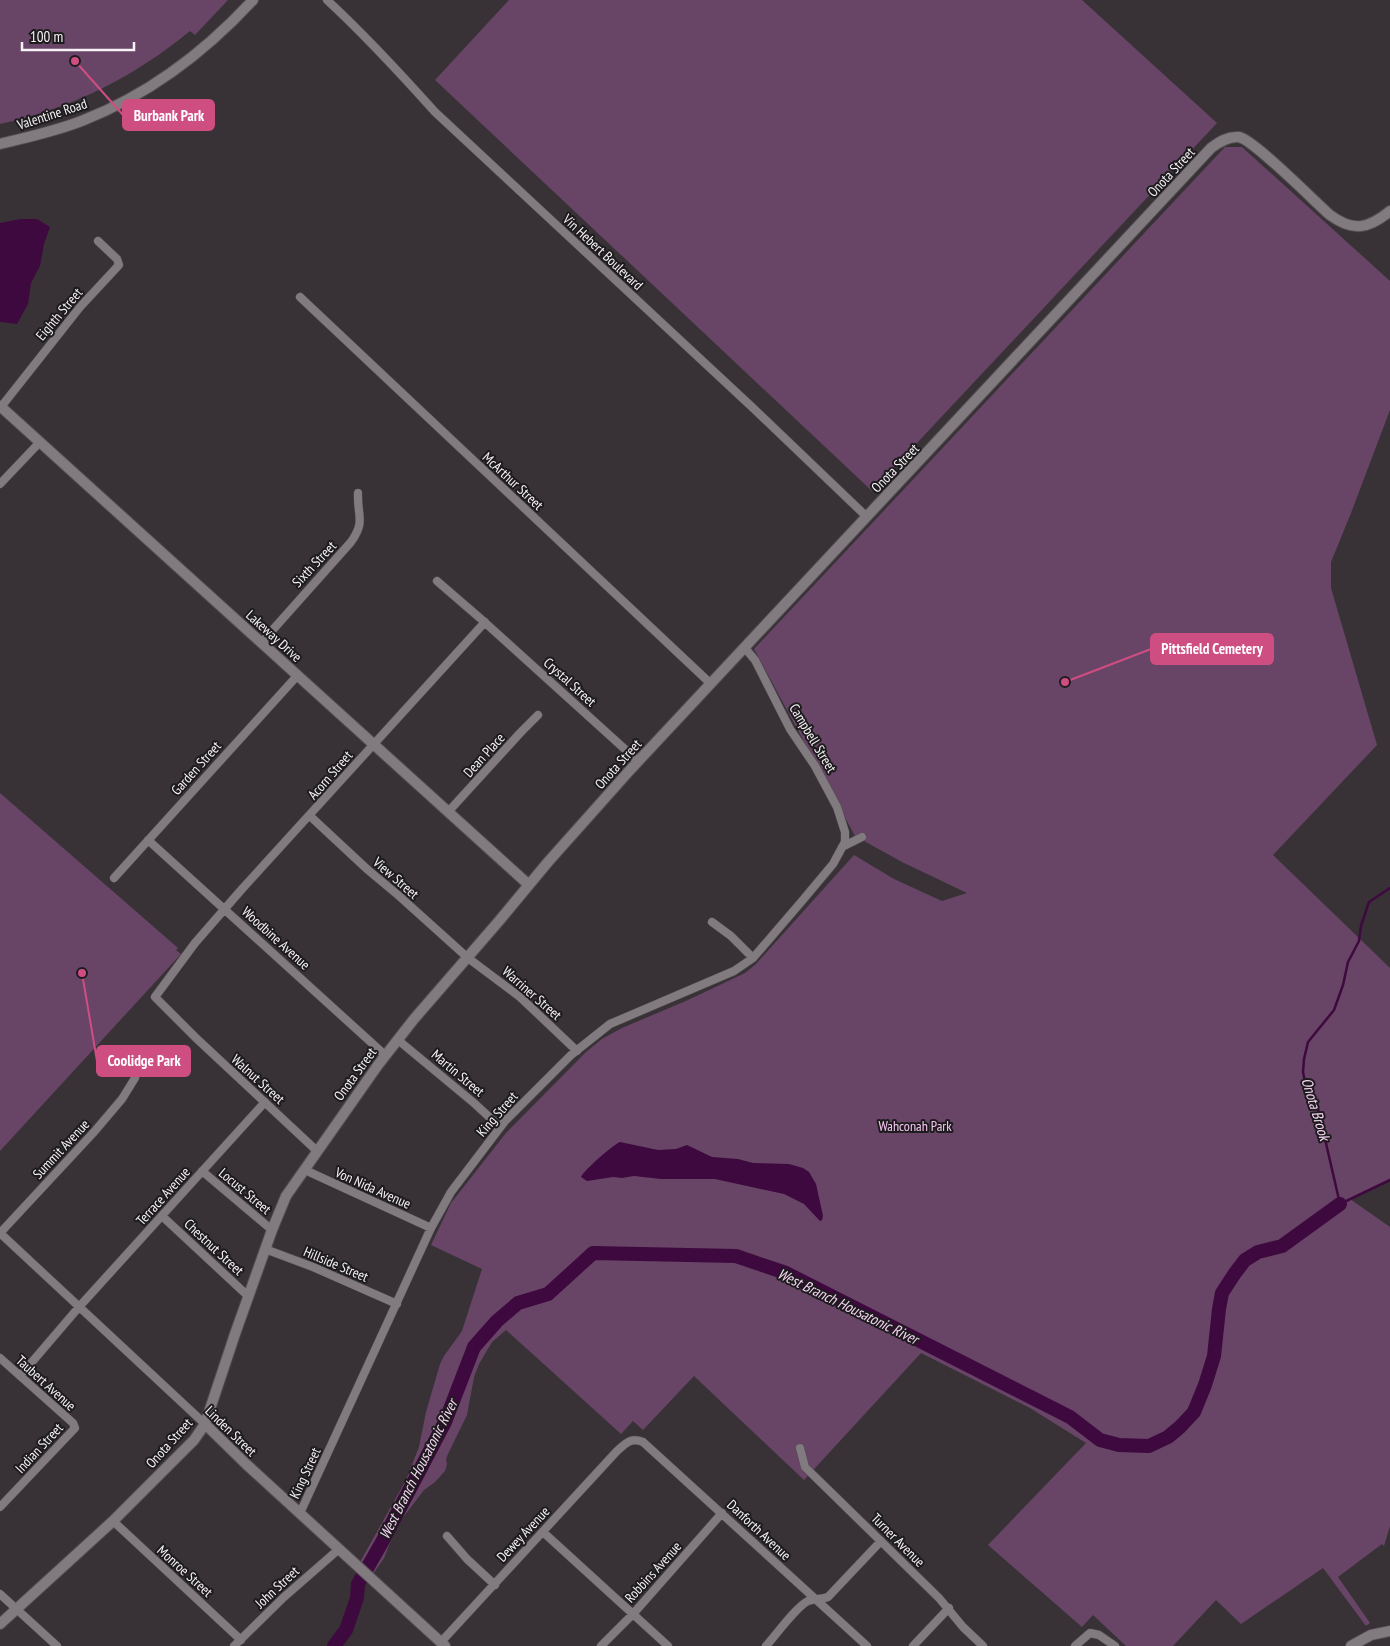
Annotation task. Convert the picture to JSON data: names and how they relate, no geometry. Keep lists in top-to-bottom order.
{
  "streets": {
    "street": [
      "Valentine Road",
      "Onota Street",
      "Vin Hebert Boulevard",
      "Eighth Street",
      "McArthur Street",
      "Sixth Street",
      "Lakeway Drive",
      "Crystal Street",
      "Campbell Street",
      "Dean Place",
      "Garden Street",
      "Acorn Street",
      "View Street",
      "Woodbine Avenue",
      "Warriner Street",
      "Martin Street",
      "Walnut Street",
      "King Street",
      "Summit Avenue",
      "Von Nida Avenue",
      "Locust Street",
      "Terrace Avenue",
      "Chestnut Street",
      "Hillside Street",
      "Taubert Avenue",
      "Linden Street",
      "Indian Street",
      "Danforth Avenue",
      "Dewey Avenue",
      "Turner Avenue",
      "Monroe Street",
      "Robbins Avenue",
      "John Street"
    ]
  },
  "crossings": [
    ["Onota Street", "Vin Hebert Boulevard"],
    ["Onota Street", "McArthur Street"],
    ["Onota Street", "Lakeway Drive"],
    ["Onota Street", "Crystal Street"],
    ["Onota Street", "Campbell Street"],
    ["Onota Street", "View Street"],
    ["Onota Street", "Woodbine Avenue"],
    ["Onota Street", "Warriner Street"],
    ["Onota Street", "Martin Street"],
    ["Onota Street", "Walnut Street"],
    ["Onota Street", "Von Nida Avenue"],
    ["Onota Street", "Locust Street"],
    ["Onota Street", "Chestnut Street"],
    ["Onota Street", "Hillside Street"],
    ["Onota Street", "Linden Street"],
    ["Onota Street", "Monroe Street"],
    ["Eighth Street", "Lakeway Drive"],
    ["Sixth Street", "Lakeway Drive"],
    ["Lakeway Drive", "Dean Place"],
    ["Lakeway Drive", "Garden Street"],
    ["Lakeway Drive", "Acorn Street"],
    ["Crystal Street", "Acorn Street"],
    ["Campbell Street", "King Street"],
    ["Garden Street", "Woodbine Avenue"],
    ["Acorn Street", "View Street"],
    ["Acorn Street", "Woodbine Avenue"],
    ["Acorn Street", "Walnut Street"],
    ["View Street", "Warriner Street"],
    ["Warriner Street", "King Street"],
    ["Martin Street", "King Street"],
    ["Walnut Street", "Terrace Avenue"],
    ["King Street", "Von Nida Avenue"],
    ["King Street", "Hillside Street"],
    ["King Street", "Linden Street"],
    ["Summit Avenue", "Linden Street"],
    ["Locust Street", "Terrace Avenue"],
    ["Terrace Avenue", "Chestnut Street"],
    ["Terrace Avenue", "Taubert Avenue"],
    ["Terrace Avenue", "Linden Street"],
    ["Taubert Avenue", "Indian Street"],
    ["Linden Street", "Dewey Avenue"],
    ["Linden Street", "John Street"],
    ["Danforth Avenue", "Dewey Avenue"],
    ["Danforth Avenue", "Robbins Avenue"],
    ["Monroe Street", "John Street"]
  ],
  "water": ["Onota Brook", "West Branch Housatonic River"],
  "parks": ["Wahconah Park"],
  "places": ["Burbank Park", "Pittsfield Cemetery", "Coolidge Park"],
  "scale_bar": "100 m"
}
